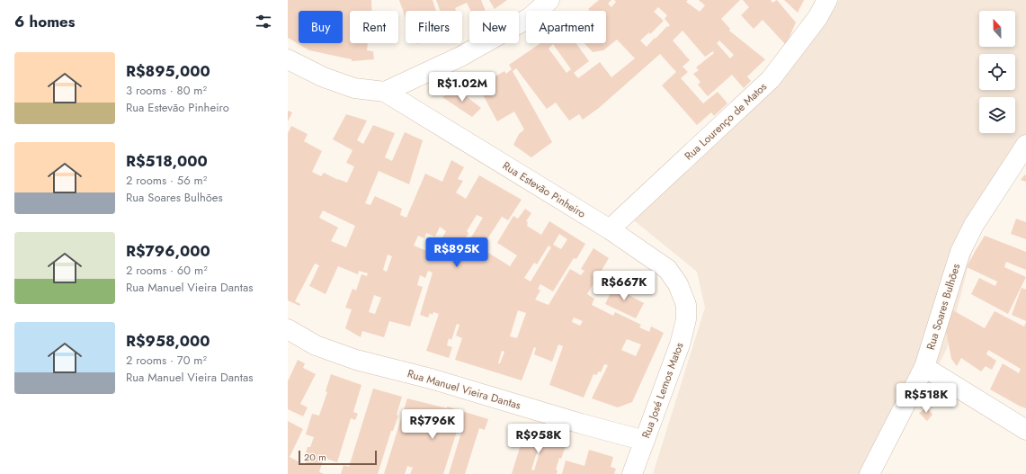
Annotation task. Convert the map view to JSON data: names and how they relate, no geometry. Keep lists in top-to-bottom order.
{
  "streets": {
    "street": [
      "Rua Lourenço de Matos",
      "Rua Estevão Pinheiro",
      "Rua Soares Bulhões",
      "Rua Manuel Vieira Dantas",
      "Rua José Lemos Matos"
    ]
  },
  "crossings": [
    ["Rua Lourenço de Matos", "Rua Estevão Pinheiro"],
    ["Rua Estevão Pinheiro", "Rua José Lemos Matos"],
    ["Rua Manuel Vieira Dantas", "Rua José Lemos Matos"]
  ],
  "scale_bar": "20 m",
  "north": "top",
  "page": {
    "heading": "6 homes",
    "chip": [
      "Buy",
      "Rent",
      "Filters",
      "New",
      "Apartment"
    ],
    "list": [
      {
        "name": "R$895,000",
        "note": "3 rooms · 80 m² · Rua Estevão Pinheiro"
      },
      {
        "name": "R$518,000",
        "note": "2 rooms · 56 m² · Rua Soares Bulhões"
      },
      {
        "name": "R$796,000",
        "note": "2 rooms · 60 m² · Rua Manuel Vieira Dantas"
      },
      {
        "name": "R$958,000",
        "note": "2 rooms · 70 m² · Rua Manuel Vieira Dantas"
      }
    ],
    "price": [
      "R$1.02M",
      "R$895K",
      "R$667K",
      "R$518K",
      "R$796K",
      "R$958K"
    ],
    "scale": "20 m"
  }
}
